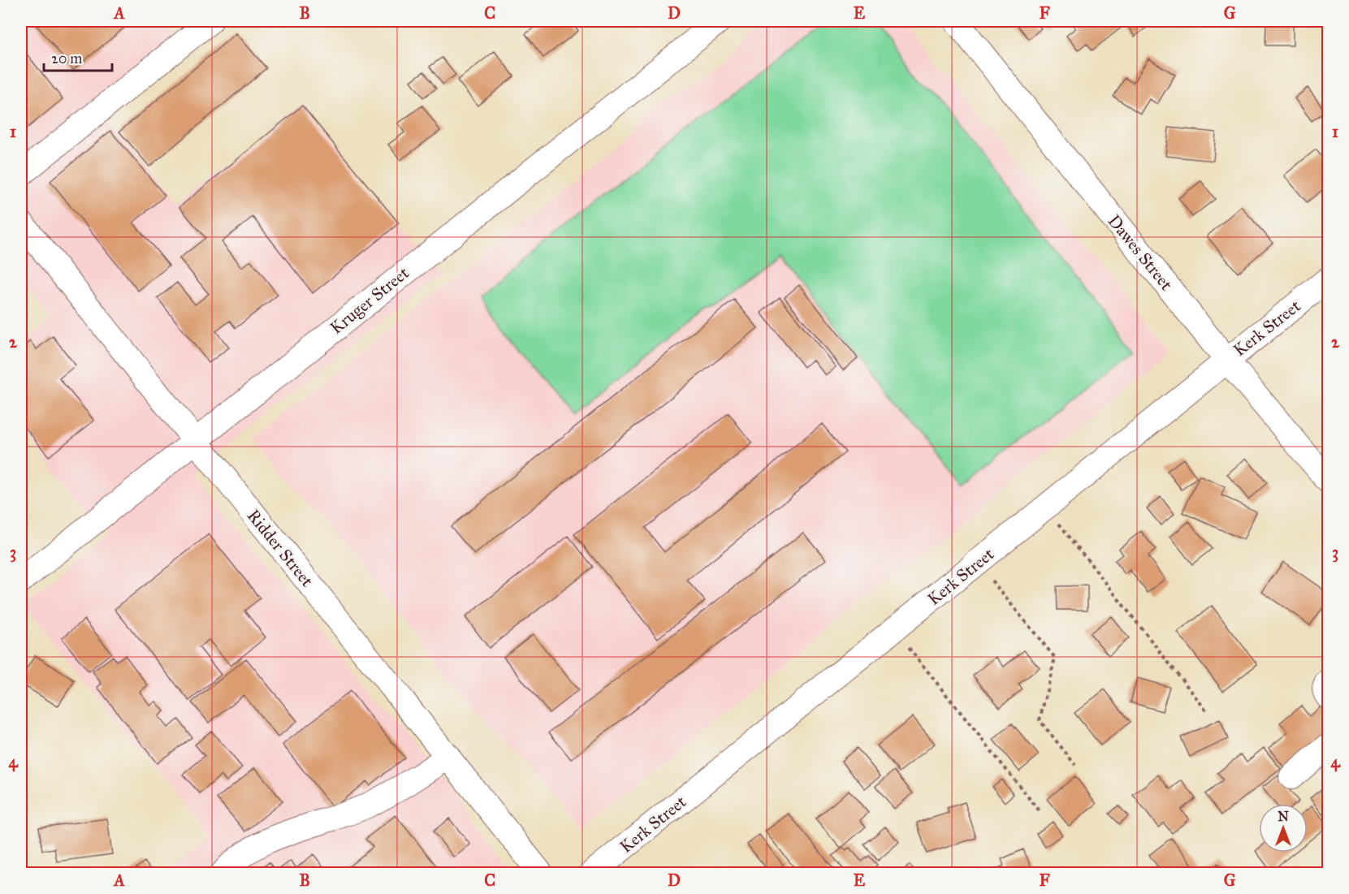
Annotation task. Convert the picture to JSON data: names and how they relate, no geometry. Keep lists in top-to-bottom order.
{
  "streets": {
    "street": [
      "Dawes Street",
      "Kruger Street",
      "Kerk Street",
      "Ridder Street"
    ]
  },
  "crossings": [
    ["Dawes Street", "Kerk Street"],
    ["Kruger Street", "Ridder Street"]
  ],
  "scale_bar": "20 m",
  "north": "top",
  "grid": {
    "columns": [
      "A",
      "B",
      "C",
      "D",
      "E",
      "F",
      "G"
    ],
    "rows": [
      "1",
      "2",
      "3",
      "4"
    ]
  }
}
